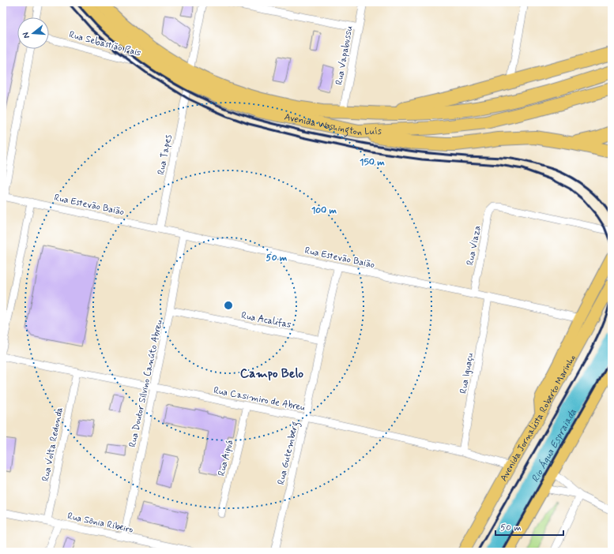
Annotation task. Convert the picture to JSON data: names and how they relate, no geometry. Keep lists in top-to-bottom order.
{
  "streets": {
    "highway": ["Avenida Washington Luís"],
    "main road": ["Avenida Jornalista Roberto Marinho"],
    "street": [
      "Rua Sebastião Pais",
      "Rua Vapabussu",
      "Rua Tapes",
      "Rua Estevão Baião",
      "Rua Viaza",
      "Rua Acalifas",
      "Rua Iguaçu",
      "Rua Doutor Silvino Canúto Abreu",
      "Rua Casimiro de Abreu",
      "Rua Volta Redonda",
      "Rua Gutemberg",
      "Rua Aipuá",
      "Rua Sônia Ribeiro"
    ]
  },
  "crossings": [
    ["Rua Sebastião Pais", "Avenida Washington Luís"],
    ["Rua Vapabussu", "Avenida Washington Luís"],
    ["Avenida Washington Luís", "Rua Tapes"],
    ["Rua Tapes", "Rua Estevão Baião"],
    ["Rua Estevão Baião", "Rua Viaza"],
    ["Rua Estevão Baião", "Rua Iguaçu"],
    ["Rua Estevão Baião", "Rua Doutor Silvino Canúto Abreu"],
    ["Rua Estevão Baião", "Rua Gutemberg"],
    ["Rua Acalifas", "Rua Doutor Silvino Canúto Abreu"],
    ["Rua Acalifas", "Rua Gutemberg"],
    ["Rua Iguaçu", "Rua Casimiro de Abreu"],
    ["Rua Doutor Silvino Canúto Abreu", "Rua Casimiro de Abreu"],
    ["Rua Doutor Silvino Canúto Abreu", "Rua Sônia Ribeiro"],
    ["Rua Casimiro de Abreu", "Avenida Jornalista Roberto Marinho"],
    ["Rua Casimiro de Abreu", "Rua Volta Redonda"],
    ["Rua Casimiro de Abreu", "Rua Gutemberg"],
    ["Rua Casimiro de Abreu", "Rua Aipuá"],
    ["Rua Volta Redonda", "Rua Sônia Ribeiro"]
  ],
  "districts": ["Campo Belo"],
  "water": ["Rio Água Espraiada"],
  "scale_bar": "50 m",
  "north": "left",
  "rings": ["150 m", "100 m", "50 m"]
}
